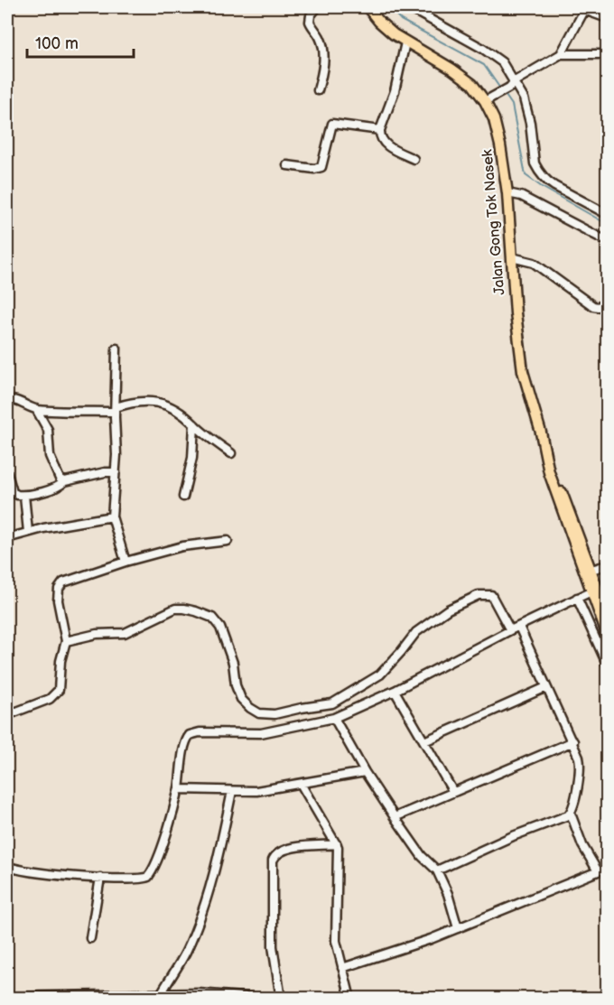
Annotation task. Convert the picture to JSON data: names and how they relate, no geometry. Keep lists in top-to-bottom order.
{
  "streets": {
    "main road": ["Jalan Gong Tok Nasek"]
  },
  "scale_bar": "100 m"
}
